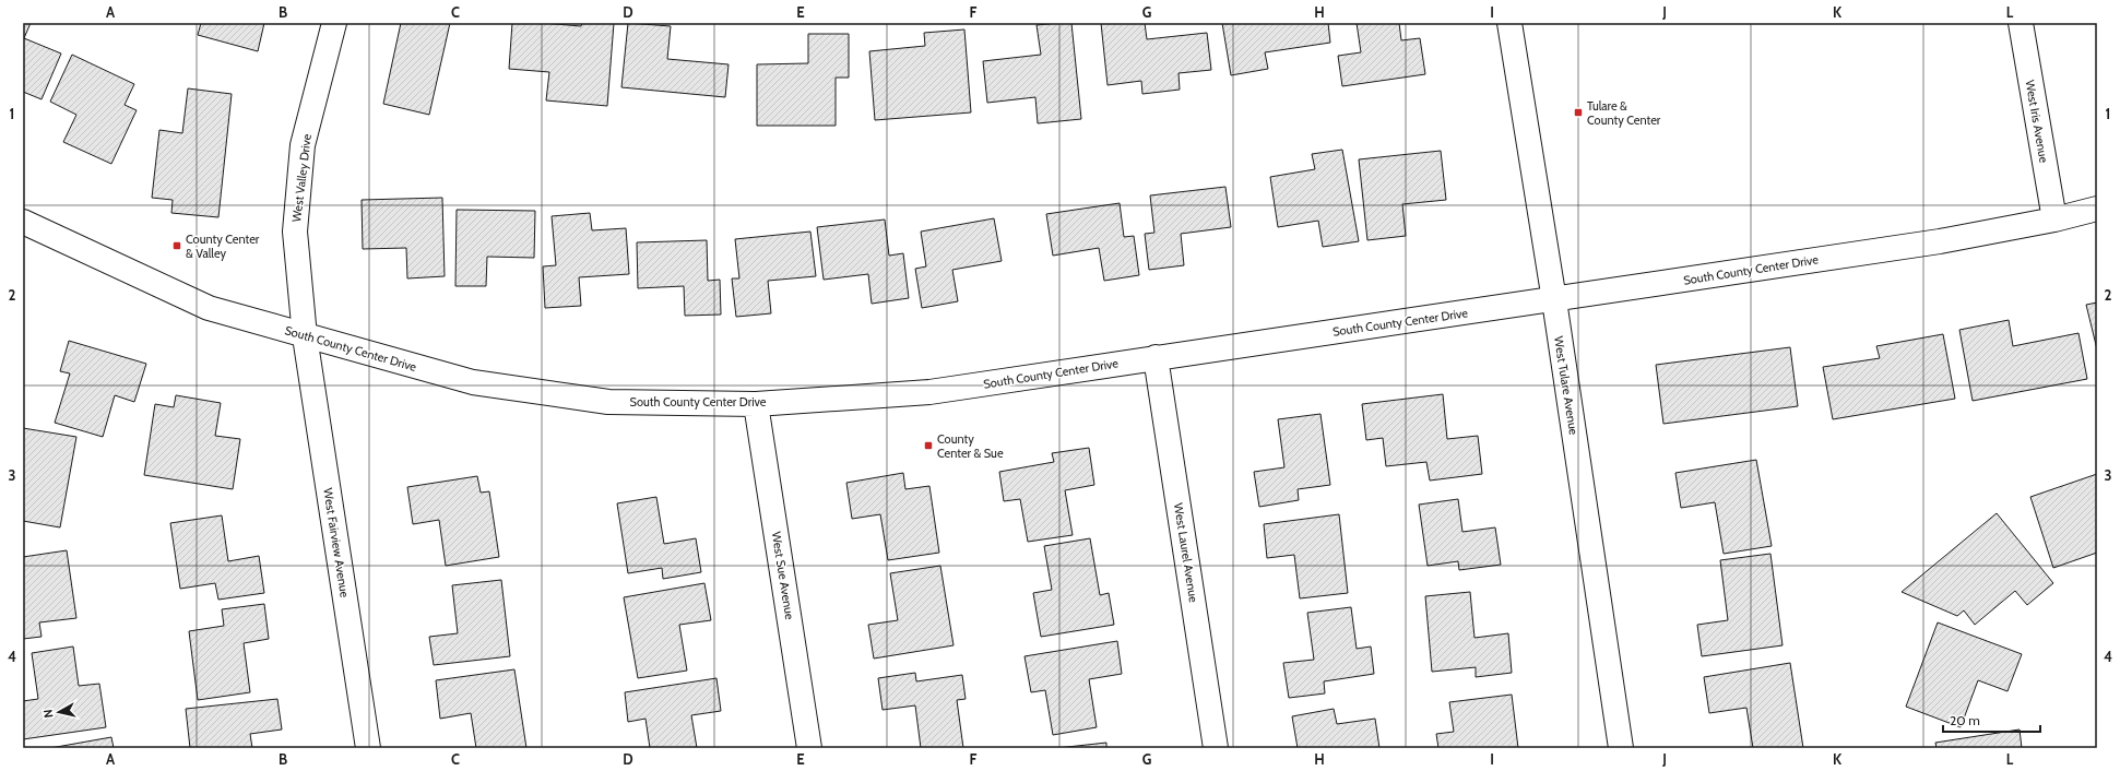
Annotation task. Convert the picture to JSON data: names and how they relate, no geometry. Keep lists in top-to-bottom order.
{
  "streets": {
    "street": [
      "West Iris Avenue",
      "West Valley Drive",
      "South County Center Drive",
      "West Tulare Avenue",
      "West Fairview Avenue",
      "West Laurel Avenue",
      "West Sue Avenue"
    ]
  },
  "crossings": [
    ["West Iris Avenue", "South County Center Drive"],
    ["West Valley Drive", "South County Center Drive"],
    ["West Valley Drive", "West Fairview Avenue"],
    ["South County Center Drive", "West Tulare Avenue"],
    ["South County Center Drive", "West Fairview Avenue"],
    ["South County Center Drive", "West Laurel Avenue"],
    ["South County Center Drive", "West Sue Avenue"]
  ],
  "places": {
    "transit": ["Tulare & County Center", "County Center & Valley", "County Center & Sue"]
  },
  "scale_bar": "20 m",
  "north": "left",
  "grid": {
    "columns": [
      "A",
      "B",
      "C",
      "D",
      "E",
      "F",
      "G",
      "H",
      "I",
      "J",
      "K",
      "L"
    ],
    "rows": [
      "1",
      "2",
      "3",
      "4"
    ]
  }
}
